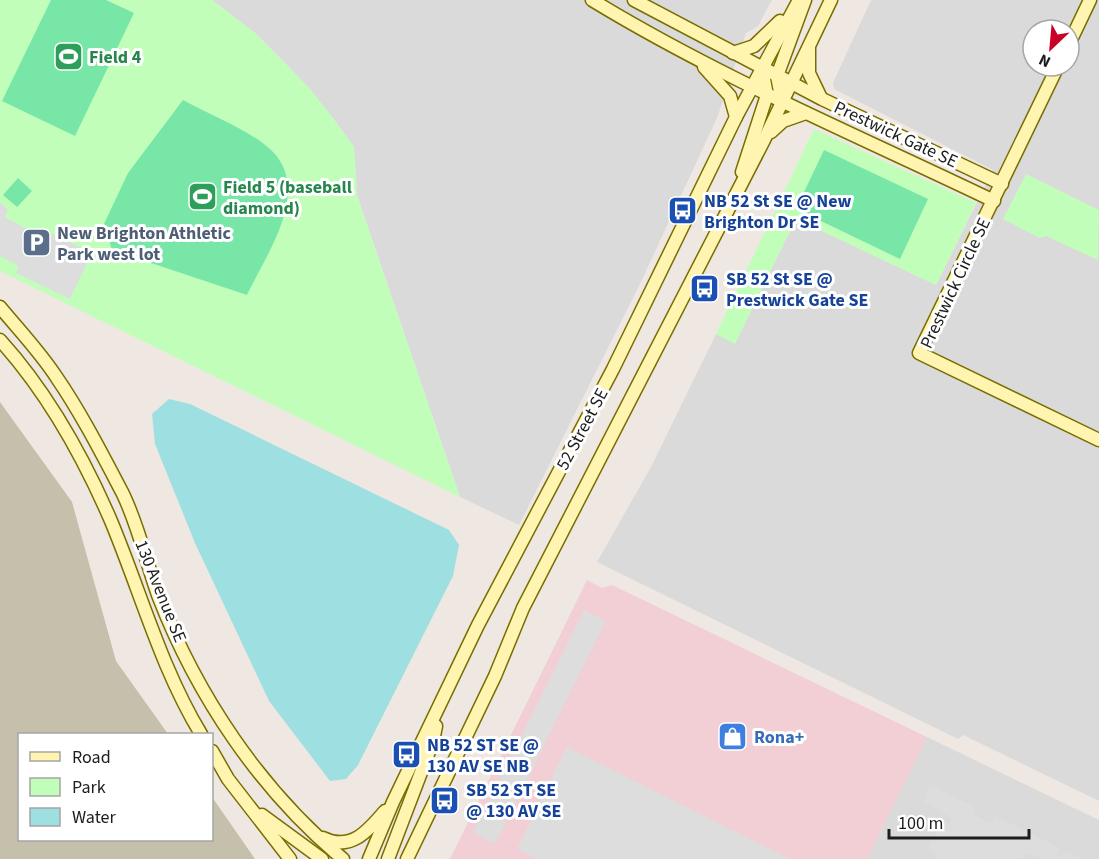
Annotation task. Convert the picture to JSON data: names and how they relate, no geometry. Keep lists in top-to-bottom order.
{
  "streets": {
    "main road": [
      "Prestwick Gate SE",
      "Prestwick Circle SE",
      "52 Street SE",
      "130 Avenue SE"
    ]
  },
  "crossings": [
    ["Prestwick Gate SE", "Prestwick Circle SE"],
    ["Prestwick Gate SE", "52 Street SE"]
  ],
  "places": {
    "sports": ["Field 4", "Field 5 (baseball diamond)"],
    "bus stop": [
      "NB 52 St SE @ New Brighton Dr SE",
      "SB 52 St SE @ Prestwick Gate SE",
      "NB 52 ST SE @ 130 AV SE NB",
      "SB 52 ST SE @ 130 AV SE"
    ],
    "parking": ["New Brighton Athletic Park west lot"],
    "shop": ["Rona+"]
  },
  "legend": ["Road", "Park", "Water"],
  "scale_bar": "100 m",
  "north": "bottom left"
}
